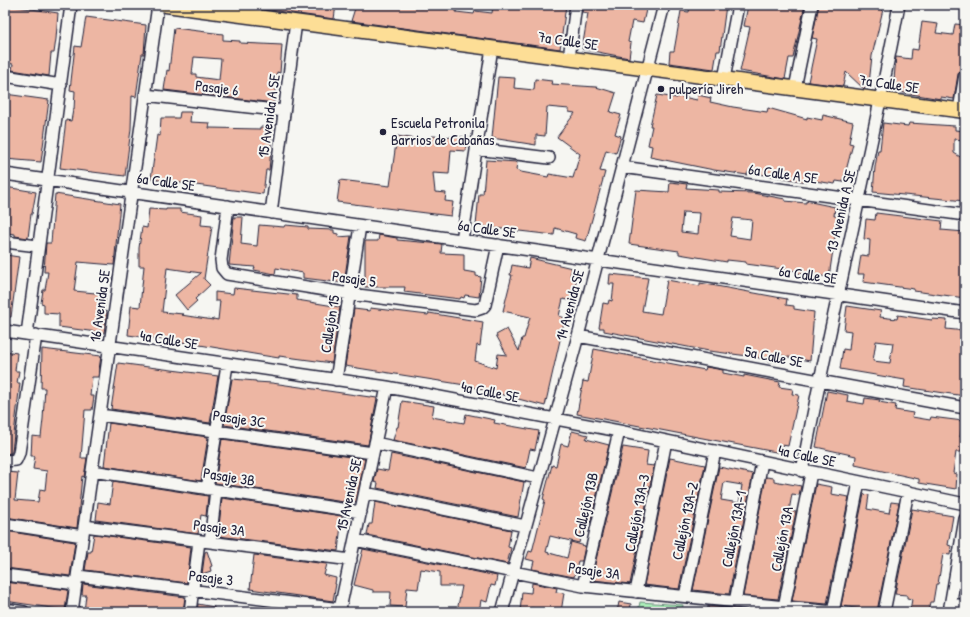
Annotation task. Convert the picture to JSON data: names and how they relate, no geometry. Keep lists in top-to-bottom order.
{
  "streets": {
    "main road": ["7a Calle SE"],
    "street": [
      "Pasaje 6",
      "15 Avenida A SE",
      "6a Calle A SE",
      "6a Calle SE",
      "13 Avenida A SE",
      "Pasaje 5",
      "14 Avenida SE",
      "16 Avenida SE",
      "Callejón 15",
      "4a Calle SE",
      "5a Calle SE",
      "Pasaje 3C",
      "Pasaje 3B",
      "15 Avenida SE",
      "Callejón 13B",
      "Callejón 13A-3",
      "Callejón 13A-2",
      "Pasaje 3A",
      "Callejón 13A-1",
      "Callejón 13A",
      "Pasaje 3"
    ]
  },
  "crossings": [
    ["7a Calle SE", "15 Avenida A SE"],
    ["7a Calle SE", "13 Avenida A SE"],
    ["7a Calle SE", "14 Avenida SE"],
    ["Pasaje 6", "15 Avenida A SE"],
    ["Pasaje 6", "16 Avenida SE"],
    ["15 Avenida A SE", "6a Calle SE"],
    ["6a Calle A SE", "13 Avenida A SE"],
    ["6a Calle A SE", "14 Avenida SE"],
    ["6a Calle SE", "13 Avenida A SE"],
    ["6a Calle SE", "Pasaje 5"],
    ["6a Calle SE", "14 Avenida SE"],
    ["6a Calle SE", "16 Avenida SE"],
    ["6a Calle SE", "Callejón 15"],
    ["13 Avenida A SE", "4a Calle SE"],
    ["13 Avenida A SE", "5a Calle SE"],
    ["13 Avenida A SE", "Callejón 13A"],
    ["Pasaje 5", "Callejón 15"],
    ["14 Avenida SE", "4a Calle SE"],
    ["14 Avenida SE", "5a Calle SE"],
    ["14 Avenida SE", "Pasaje 3C"],
    ["14 Avenida SE", "Pasaje 3A"],
    ["16 Avenida SE", "4a Calle SE"],
    ["16 Avenida SE", "Pasaje 3C"],
    ["16 Avenida SE", "Pasaje 3B"],
    ["16 Avenida SE", "Pasaje 3A"],
    ["16 Avenida SE", "Pasaje 3"],
    ["Callejón 15", "4a Calle SE"],
    ["4a Calle SE", "15 Avenida SE"],
    ["4a Calle SE", "Callejón 13B"],
    ["4a Calle SE", "Callejón 13A-3"],
    ["4a Calle SE", "Callejón 13A-2"],
    ["4a Calle SE", "Callejón 13A-1"],
    ["4a Calle SE", "Callejón 13A"],
    ["Pasaje 3C", "15 Avenida SE"],
    ["Pasaje 3B", "15 Avenida SE"],
    ["15 Avenida SE", "Pasaje 3A"],
    ["15 Avenida SE", "Pasaje 3"],
    ["Callejón 13B", "Pasaje 3A"],
    ["Callejón 13A-3", "Pasaje 3A"],
    ["Callejón 13A-2", "Pasaje 3A"],
    ["Pasaje 3A", "Callejón 13A-1"],
    ["Pasaje 3A", "Callejón 13A"]
  ],
  "places": ["pulpería Jireh", "Escuela Petronila Barrios de Cabañas"]
}
